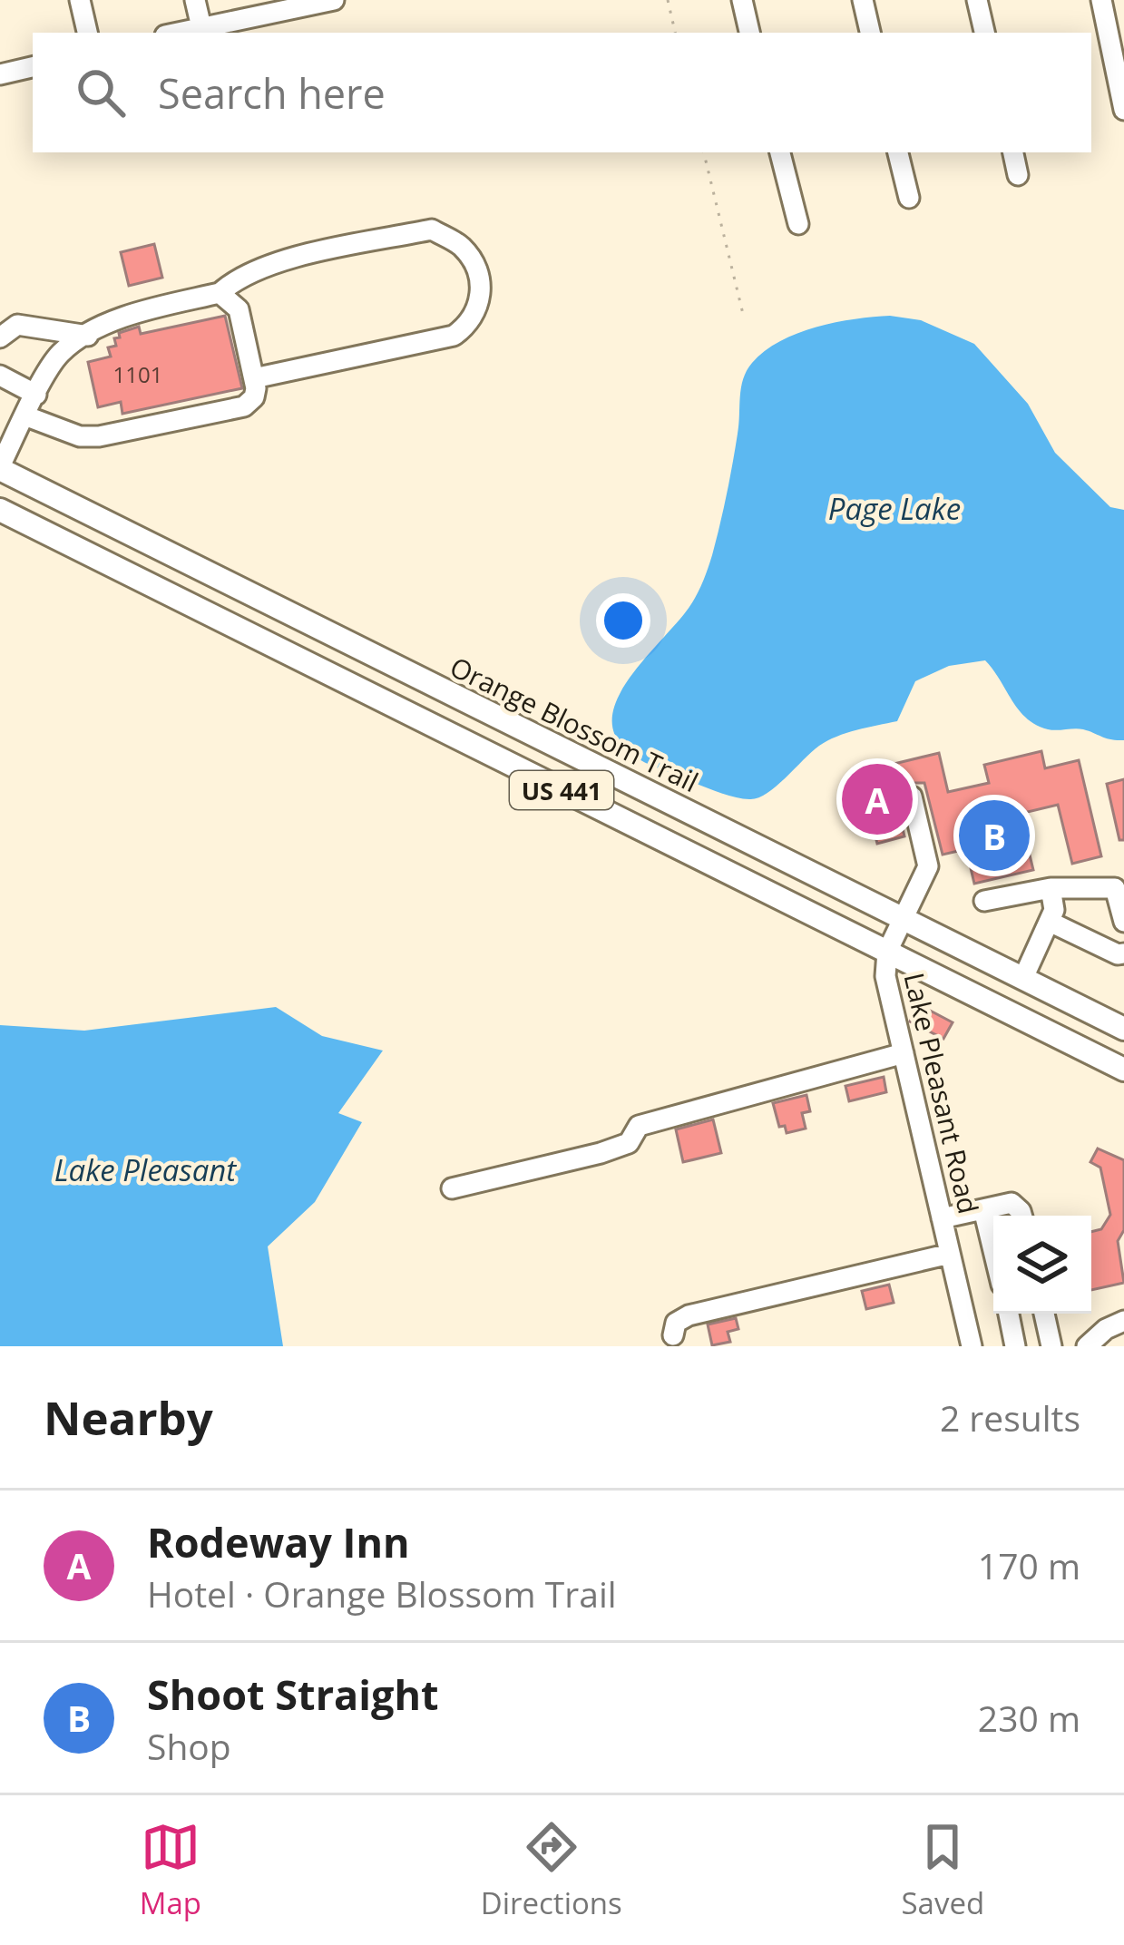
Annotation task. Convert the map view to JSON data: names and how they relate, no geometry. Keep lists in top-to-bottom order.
{
  "streets": {
    "main road": ["Orange Blossom Trail", "US 441"],
    "street": ["Lake Pleasant Road"]
  },
  "crossings": [
    ["Orange Blossom Trail", "Lake Pleasant Road"],
    ["US 441", "Lake Pleasant Road"]
  ],
  "water": ["Page Lake", "Lake Pleasant"],
  "house_numbers": ["1101"],
  "page": {
    "search": "Search here",
    "pins": ["A", "B"],
    "heading": ["Nearby", "2 results"],
    "list": [
      {
        "mark": "A",
        "name": "Rodeway Inn",
        "note": "Hotel · Orange Blossom Trail",
        "value": "170 m"
      },
      {
        "mark": "B",
        "name": "Shoot Straight",
        "note": "Shop",
        "value": "230 m"
      }
    ],
    "nav": ["Map", "Directions", "Saved"]
  }
}
